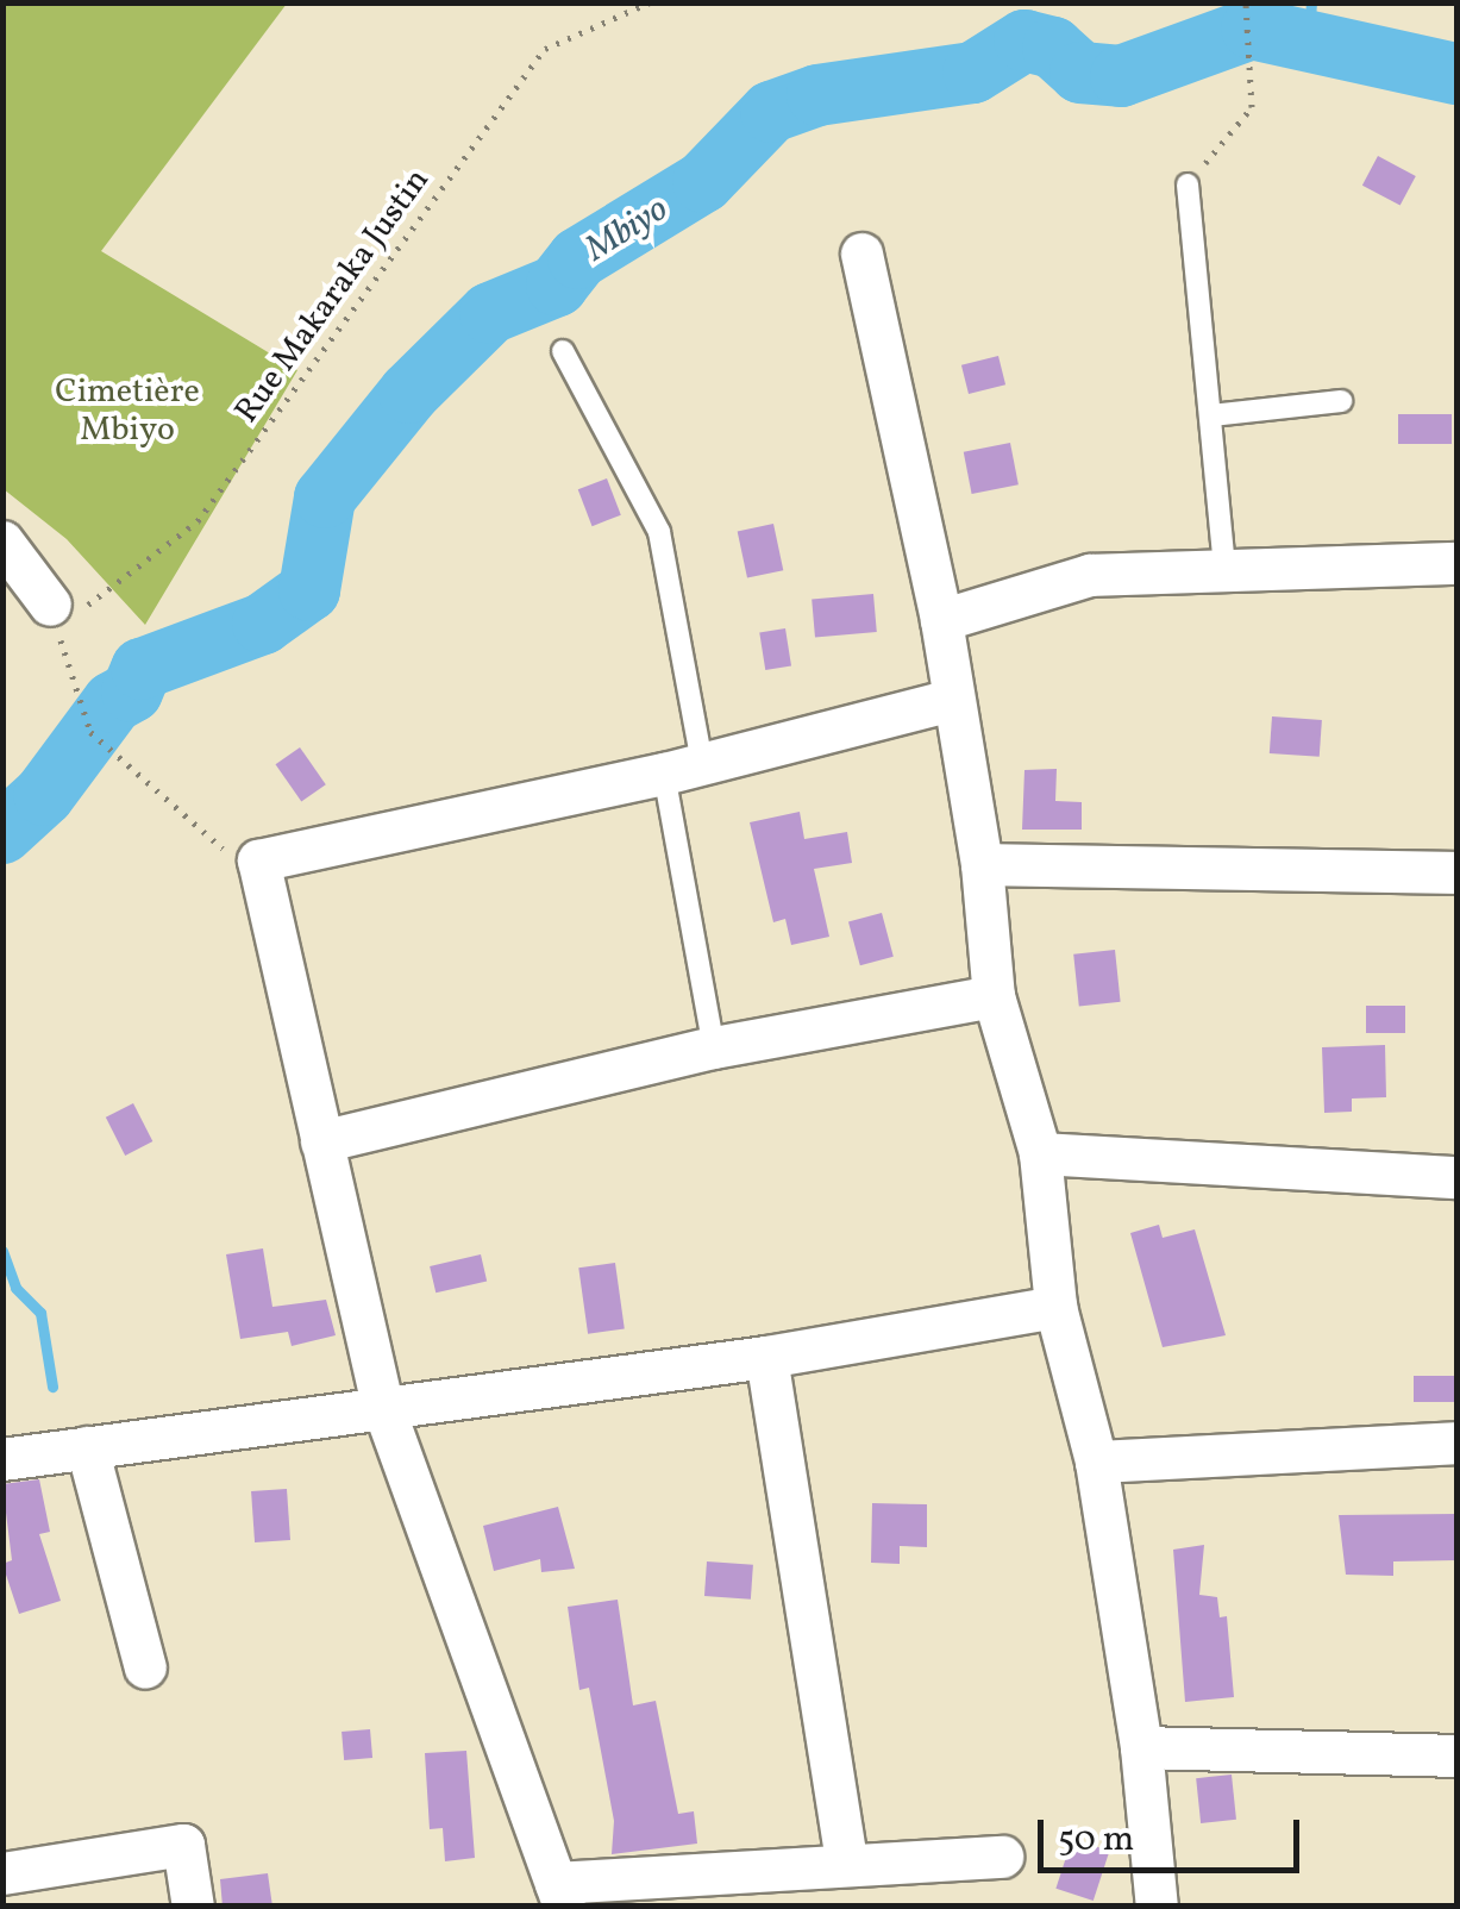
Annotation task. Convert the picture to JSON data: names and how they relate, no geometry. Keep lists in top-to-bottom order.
{
  "streets": {
    "path": ["Rue Makaraka Justin"]
  },
  "water": ["Mbiyo"],
  "parks": ["Cimetière Mbiyo"],
  "scale_bar": "50 m"
}
